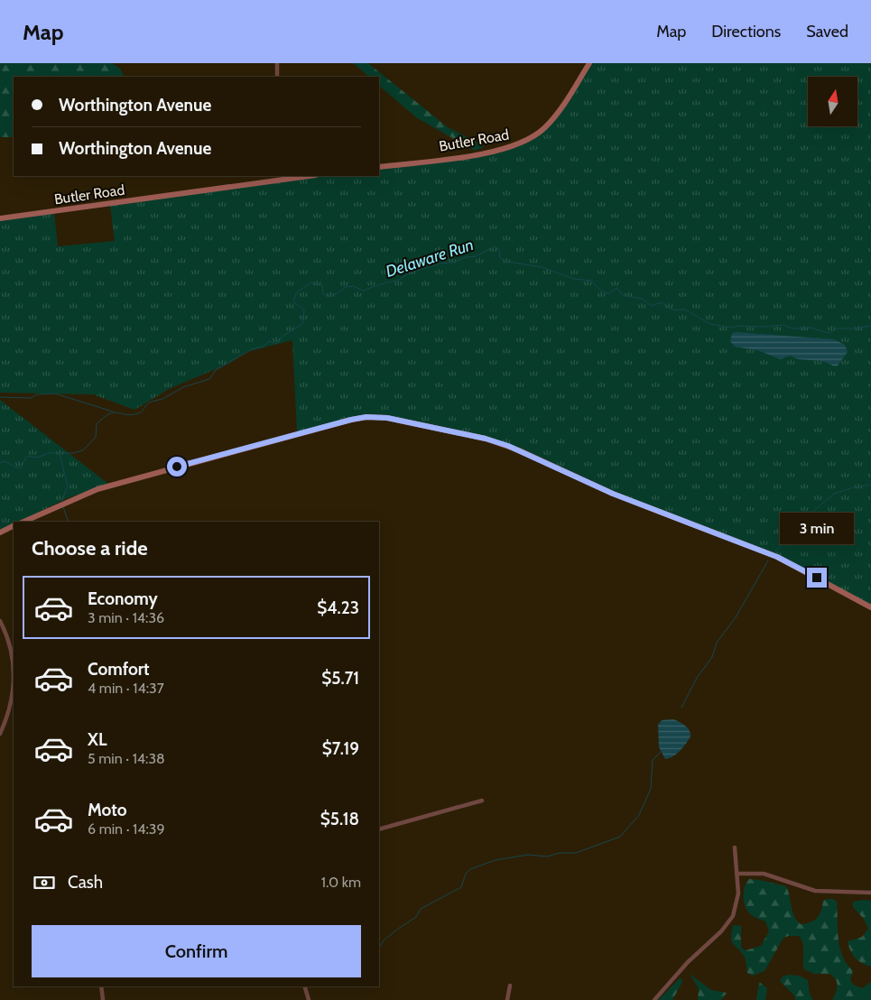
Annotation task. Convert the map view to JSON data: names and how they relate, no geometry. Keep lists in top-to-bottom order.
{
  "streets": {
    "main road": ["Butler Road"]
  },
  "water": ["Delaware Run"],
  "north": "top",
  "page": {
    "header": "Map",
    "nav": ["Map", "Directions", "Saved"],
    "banner": ["Worthington Avenue", "Worthington Avenue"],
    "bubble": "3 min",
    "heading": "Choose a ride",
    "list": [
      {
        "name": "Economy",
        "note": "3 min · 14:36",
        "value": "$4.23"
      },
      {
        "name": "Comfort",
        "note": "4 min · 14:37",
        "value": "$5.71"
      },
      {
        "name": "XL",
        "note": "5 min · 14:38",
        "value": "$7.19"
      },
      {
        "name": "Moto",
        "note": "6 min · 14:39",
        "value": "$5.18"
      }
    ],
    "pay": ["Cash", "1.0 km"],
    "buttons": "Confirm"
  }
}
